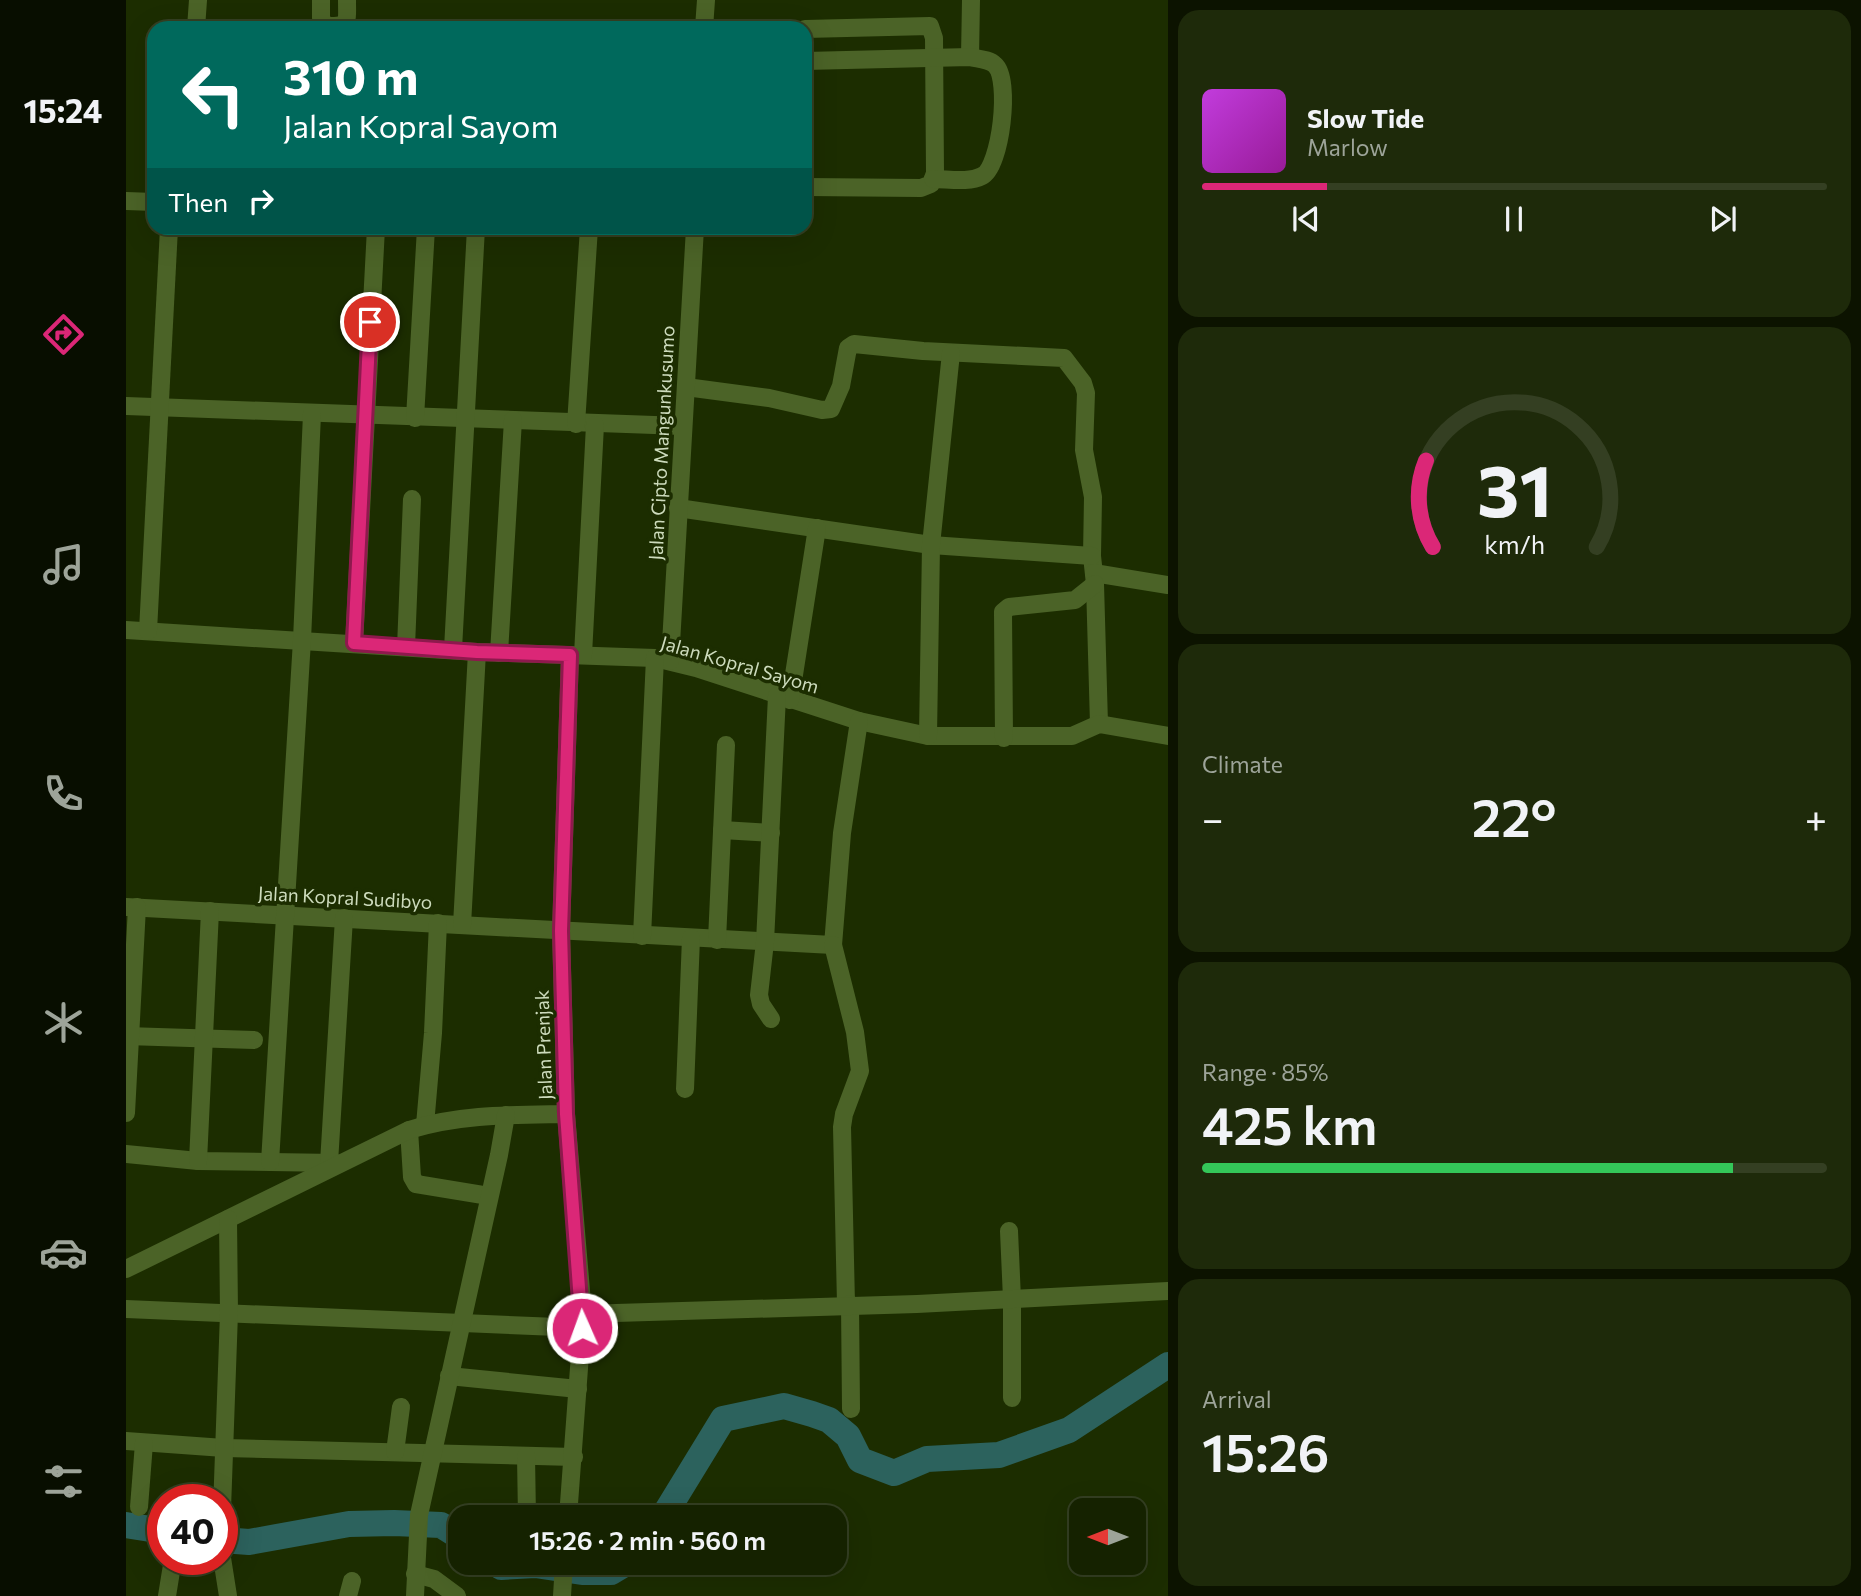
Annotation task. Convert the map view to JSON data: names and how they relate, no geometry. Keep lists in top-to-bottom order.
{
  "streets": {
    "street": [
      "Jalan Cipto Mangunkusumo",
      "Jalan Kopral Sayom",
      "Jalan Kopral Sudibyo",
      "Jalan Prenjak"
    ]
  },
  "crossings": [
    ["Jalan Cipto Mangunkusumo", "Jalan Kopral Sayom"],
    ["Jalan Cipto Mangunkusumo", "Jalan Kopral Sudibyo"],
    ["Jalan Kopral Sayom", "Jalan Prenjak"],
    ["Jalan Kopral Sudibyo", "Jalan Prenjak"]
  ],
  "north": "left",
  "page": {
    "tabs": "15:24",
    "turn": ["310 m", "Jalan Kopral Sayom"],
    "song": ["Slow Tide", "Marlow"],
    "then": "Then",
    "tile": [
      "Climate",
      ["Range · 85%", "425 km"],
      ["Arrival", "15:26"]
    ],
    "heat": ["−", "22°", "+"],
    "limit": "40",
    "trip": "15:26 · 2 min · 560 m",
    "gauge": ["31", "km/h"]
  }
}
